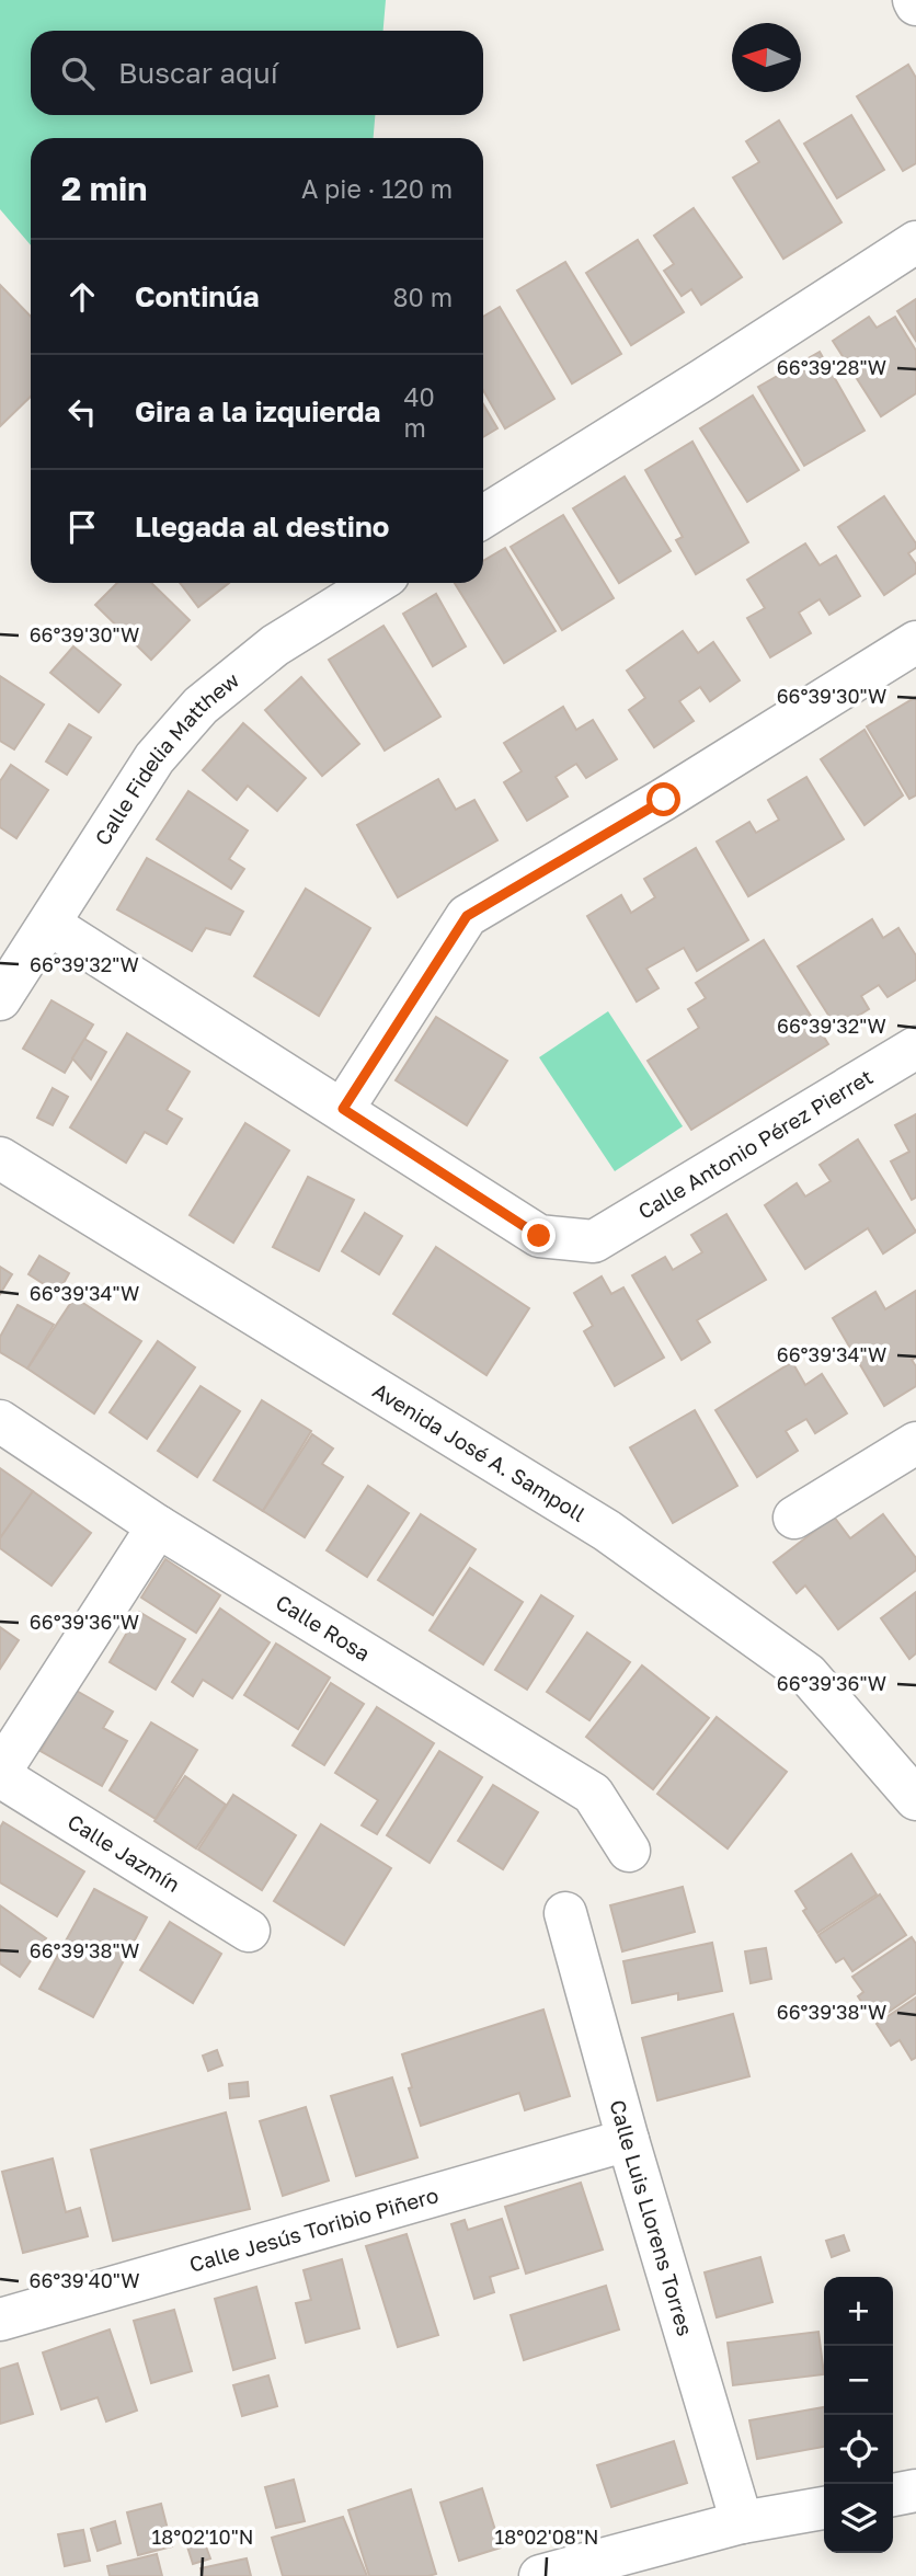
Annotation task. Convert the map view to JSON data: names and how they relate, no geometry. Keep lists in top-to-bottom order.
{
  "streets": {
    "street": [
      "Calle Fidelia Matthew",
      "Calle Antonio Pérez Pierret",
      "Avenida José A. Sampoll",
      "Calle Rosa",
      "Calle Jazmín",
      "Calle Luis Llorens Torres",
      "Calle Jesús Toribio Piñero"
    ]
  },
  "crossings": [
    ["Calle Luis Llorens Torres", "Calle Jesús Toribio Piñero"]
  ],
  "north": "left",
  "page": {
    "search": "Buscar aquí",
    "heading": ["2 min", "A pie · 120 m"],
    "list": [
      ["Continúa", "80 m"],
      ["Gira a la izquierda", "40 m"],
      "Llegada al destino"
    ],
    "map_buttons": ["+", "−"]
  },
  "coordinates": [
    "66°39'28\"W",
    "66°39'30\"W",
    "66°39'32\"W",
    "66°39'34\"W",
    "66°39'36\"W",
    "66°39'38\"W",
    "66°39'40\"W",
    "18°02'10\"N",
    "18°02'08\"N"
  ]
}
